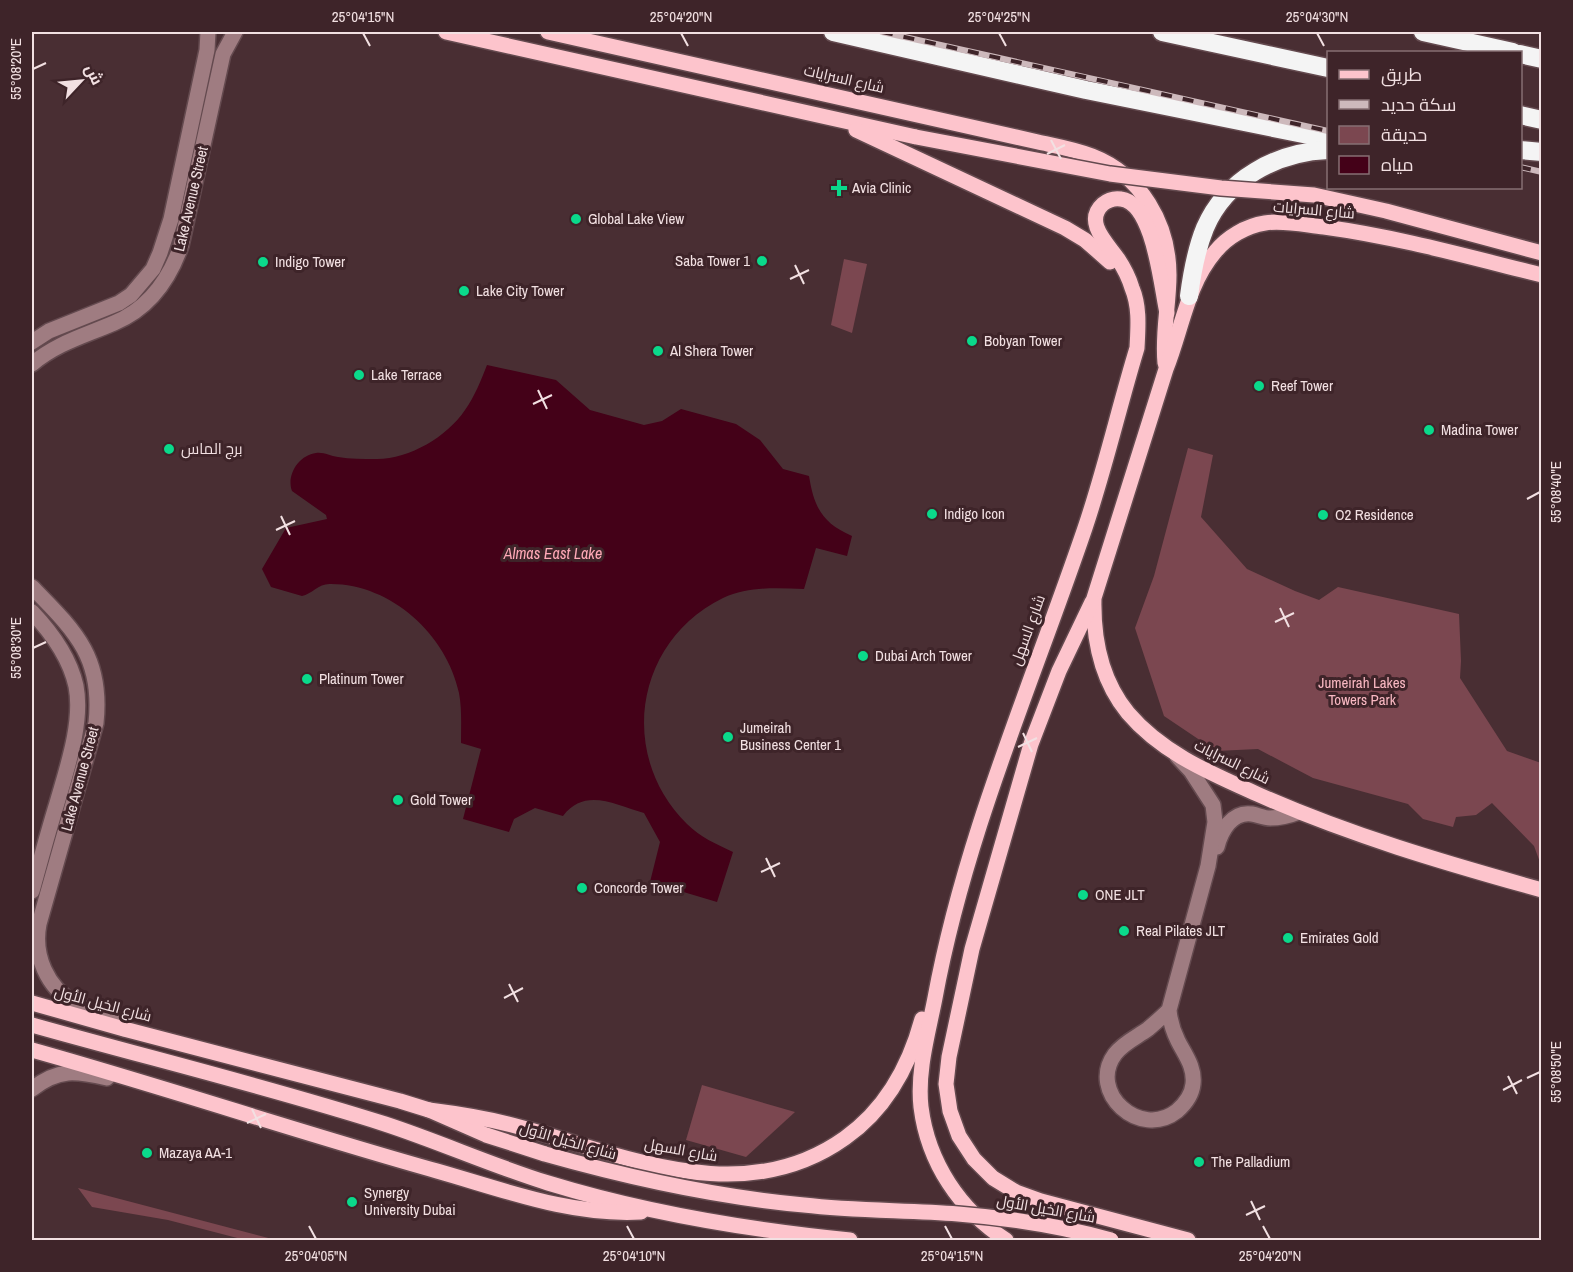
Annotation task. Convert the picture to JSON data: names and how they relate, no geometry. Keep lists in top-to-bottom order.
{
  "streets": {
    "main road": ["شارع السرايات", "شارع السهل", "شارع الخيل الأول"],
    "street": ["Lake Avenue Street"]
  },
  "crossings": [
    ["شارع السرايات", "شارع السهل"],
    ["Lake Avenue Street", "شارع الخيل الأول"],
    ["شارع السهل", "شارع الخيل الأول"]
  ],
  "water": ["Almas East Lake"],
  "parks": ["Jumeirah Lakes Towers Park"],
  "places": {
    "health": ["Avia Clinic"],
    "other": [
      "Global Lake View",
      "Saba Tower 1",
      "Indigo Tower",
      "Lake City Tower",
      "Bobyan Tower",
      "Al Shera Tower",
      "Lake Terrace",
      "Reef Tower",
      "Madina Tower",
      "برج الماس",
      "Indigo Icon",
      "O2 Residence",
      "Dubai Arch Tower",
      "Platinum Tower",
      "Jumeirah Business Center 1",
      "Gold Tower",
      "Concorde Tower",
      "ONE JLT",
      "Real Pilates JLT",
      "Emirates Gold",
      "Mazaya AA-1",
      "The Palladium",
      "Synergy University Dubai"
    ]
  },
  "legend": [
    "طريق",
    "سكة حديد",
    "حديقة",
    "مياه"
  ],
  "north": "top right",
  "coordinates": [
    "25°04'15\"N",
    "25°04'20\"N",
    "25°04'25\"N",
    "25°04'30\"N",
    "55°08'20\"E",
    "55°08'40\"E",
    "55°08'30\"E",
    "55°08'50\"E",
    "25°04'05\"N",
    "25°04'10\"N"
  ]
}
